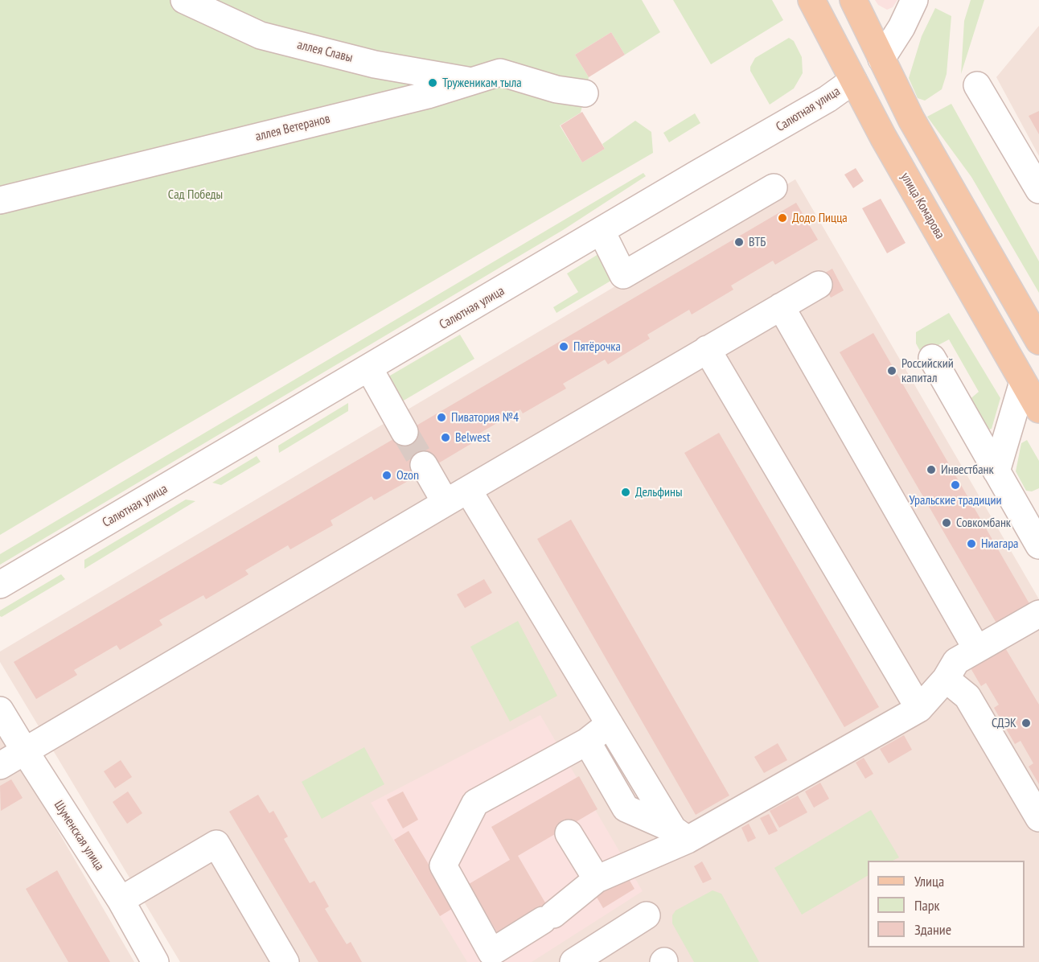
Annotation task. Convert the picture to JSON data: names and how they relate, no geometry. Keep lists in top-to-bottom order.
{
  "streets": {
    "main road": ["Салютная улица", "улица Комарова"],
    "street": ["аллея Славы", "аллея Ветеранов", "Шуменская улица"]
  },
  "crossings": [
    ["аллея Славы", "аллея Ветеранов"],
    ["Салютная улица", "улица Комарова"]
  ],
  "parks": ["Сад Победы"],
  "places": [
    "Труженикам тыла",
    "Додо Пицца",
    "ВТБ",
    "Пятёрочка",
    "Российский капитал",
    "Пиватория №4",
    "Belwest",
    "Инвестбанк",
    "Ozon",
    "Уральские традиции",
    "Дельфины",
    "Совкомбанк",
    "Ниагара",
    "СДЭК"
  ],
  "legend": ["Улица", "Парк", "Здание"]
}
